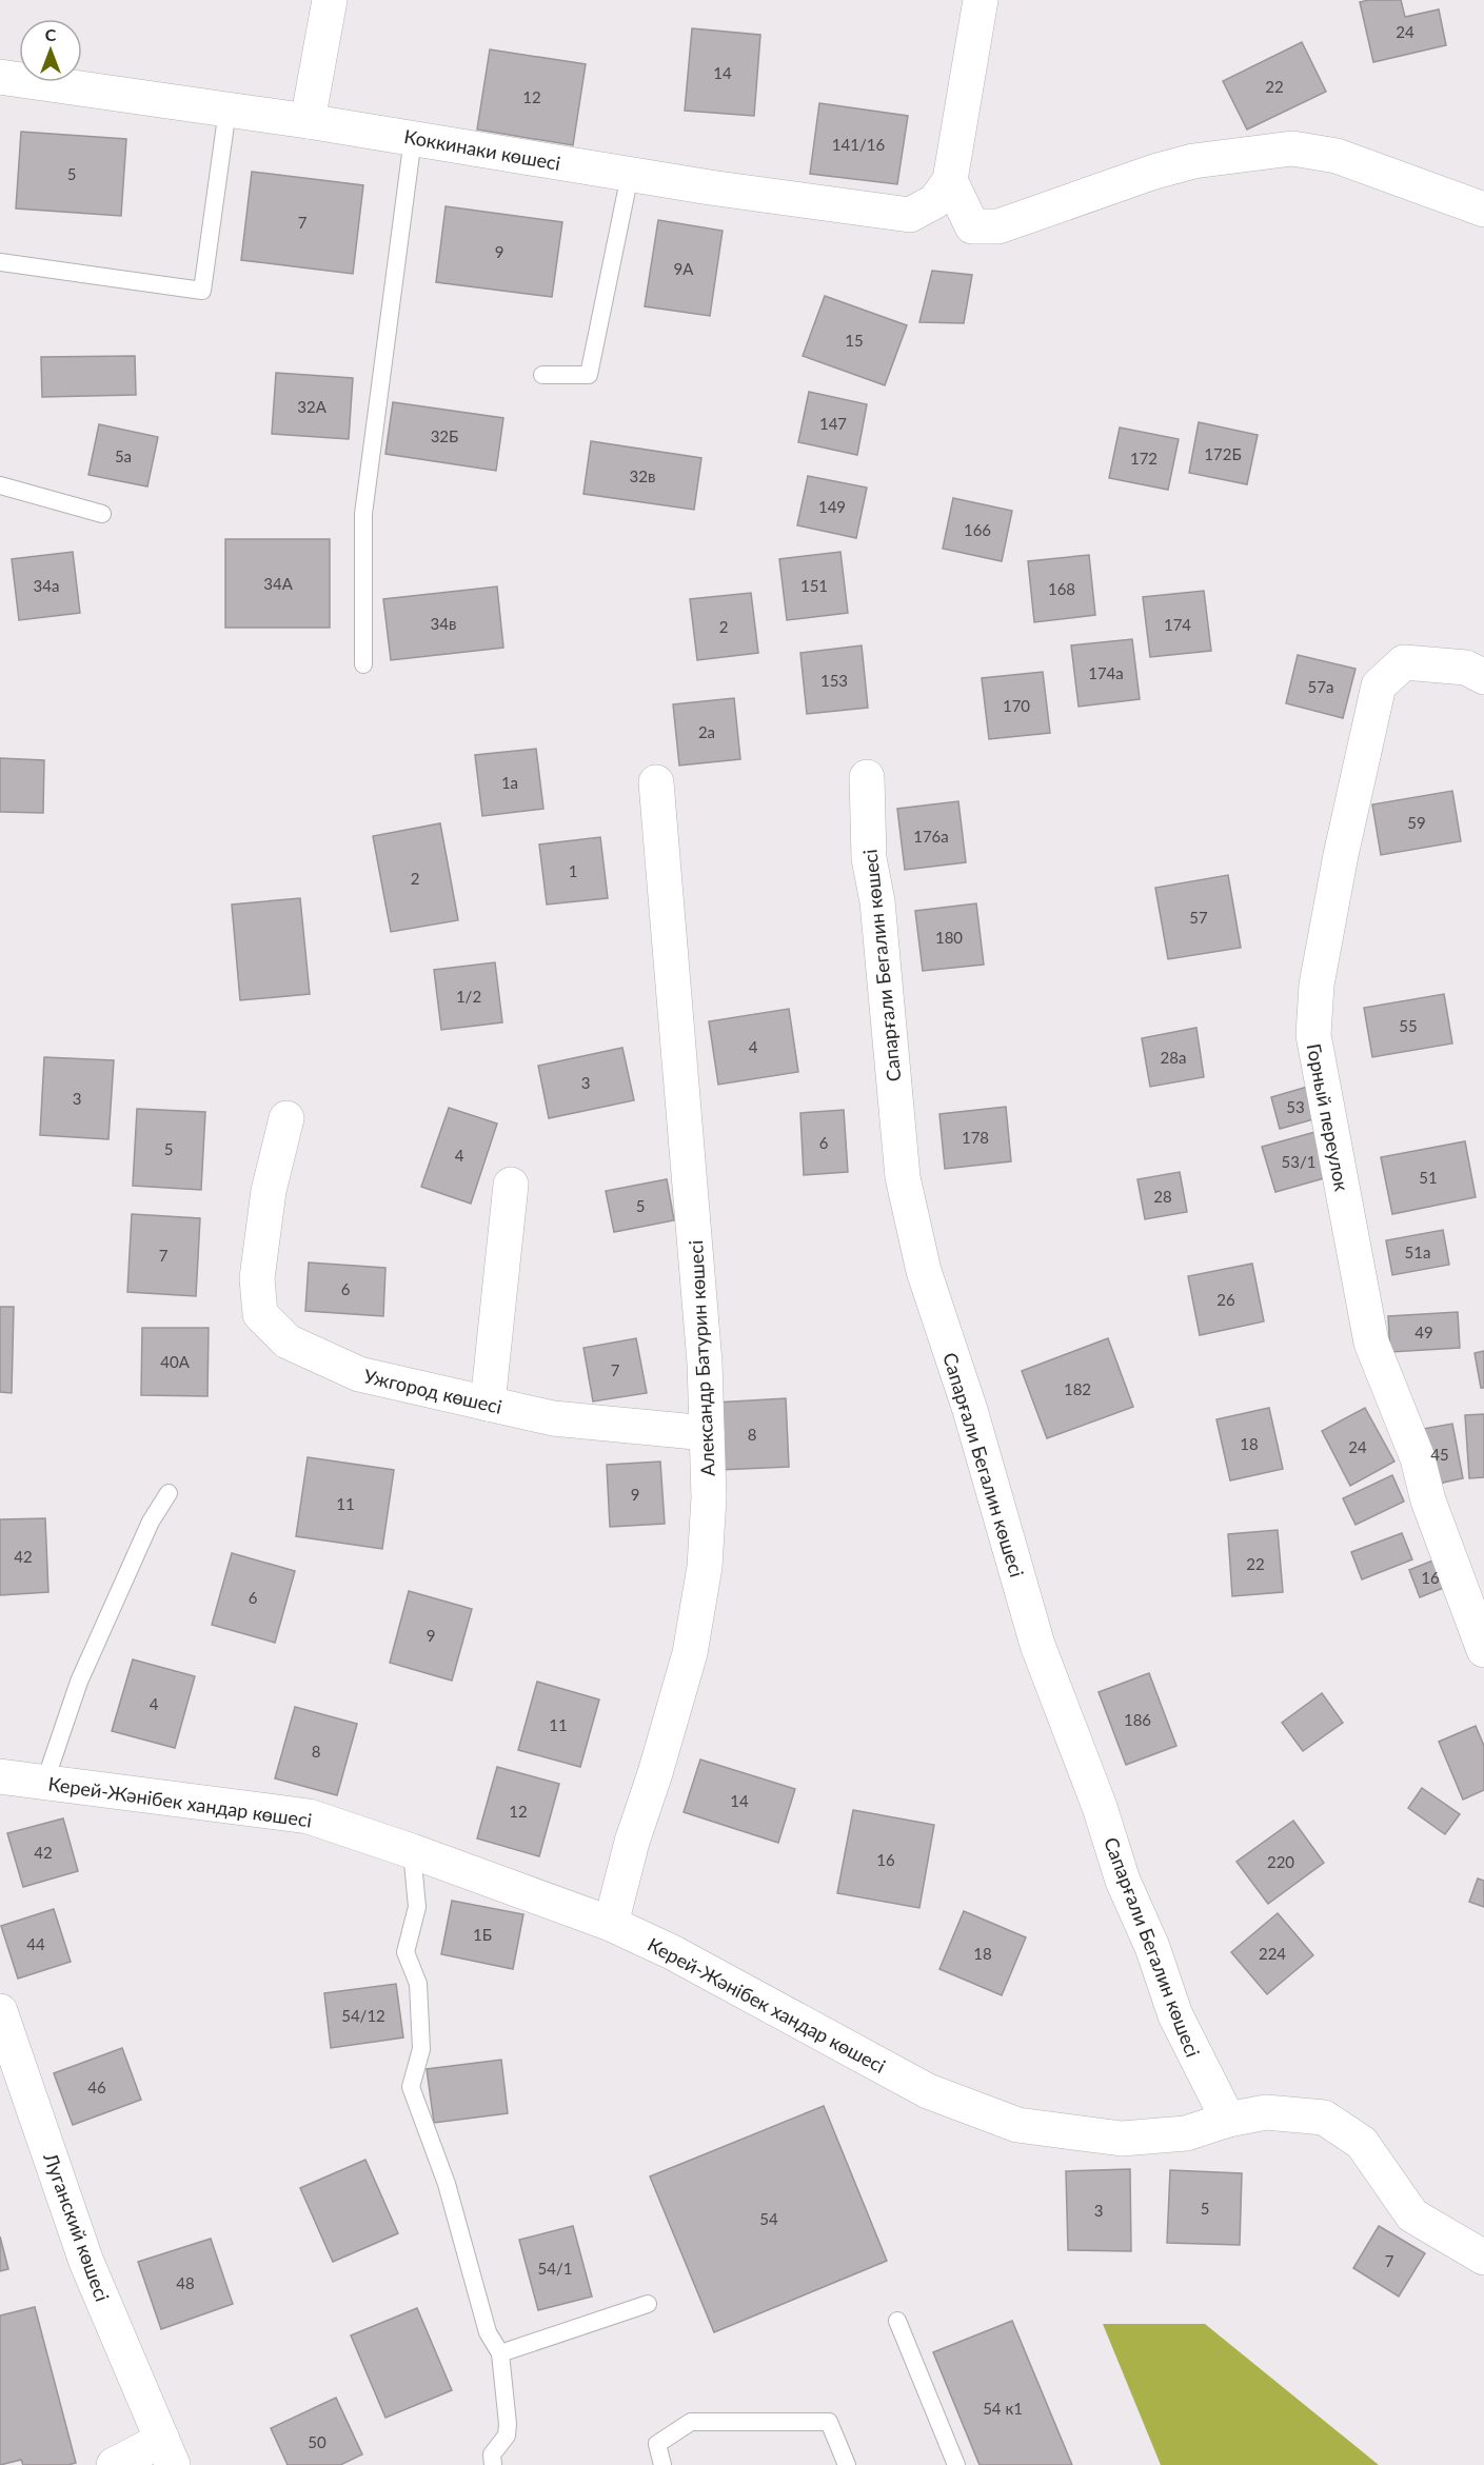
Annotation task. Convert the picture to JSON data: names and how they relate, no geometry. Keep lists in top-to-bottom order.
{
  "streets": {
    "street": [
      "Коккинаки көшесі",
      "Сапарғали Бегалин көшесі",
      "Горный переулок",
      "Александр Батурин көшесі",
      "Ужгород көшесі",
      "Керей-Жәнібек хандар көшесі",
      "Луганский көшесі"
    ]
  },
  "crossings": [
    ["Сапарғали Бегалин көшесі", "Керей-Жәнібек хандар көшесі"],
    ["Александр Батурин көшесі", "Ужгород көшесі"],
    ["Александр Батурин көшесі", "Керей-Жәнібек хандар көшесі"]
  ],
  "house_numbers": [
    "24",
    "14",
    "22",
    "12",
    "141/16",
    "5",
    "7",
    "9",
    "9А",
    "15",
    "32А",
    "147",
    "32Б",
    "172Б",
    "5а",
    "172",
    "32в",
    "149",
    "166",
    "34А",
    "34а",
    "151",
    "168",
    "34в",
    "174",
    "2",
    "174а",
    "153",
    "57а",
    "170",
    "2а",
    "1а",
    "59",
    "176а",
    "1",
    "2",
    "57",
    "180",
    "1/2",
    "55",
    "4",
    "28а",
    "3",
    "3",
    "53",
    "178",
    "6",
    "5",
    "4",
    "53/1",
    "51",
    "28",
    "5",
    "51а",
    "7",
    "6",
    "26",
    "49",
    "40А",
    "7",
    "182",
    "8",
    "18",
    "24",
    "45",
    "9",
    "11",
    "42",
    "22",
    "16",
    "6",
    "9",
    "4",
    "186",
    "11",
    "8",
    "14",
    "12",
    "42",
    "16",
    "220",
    "1Б",
    "44",
    "18",
    "224",
    "54/12",
    "46",
    "5",
    "3",
    "54",
    "7",
    "54/1",
    "48",
    "54 к1",
    "50"
  ],
  "north": "top"
}
